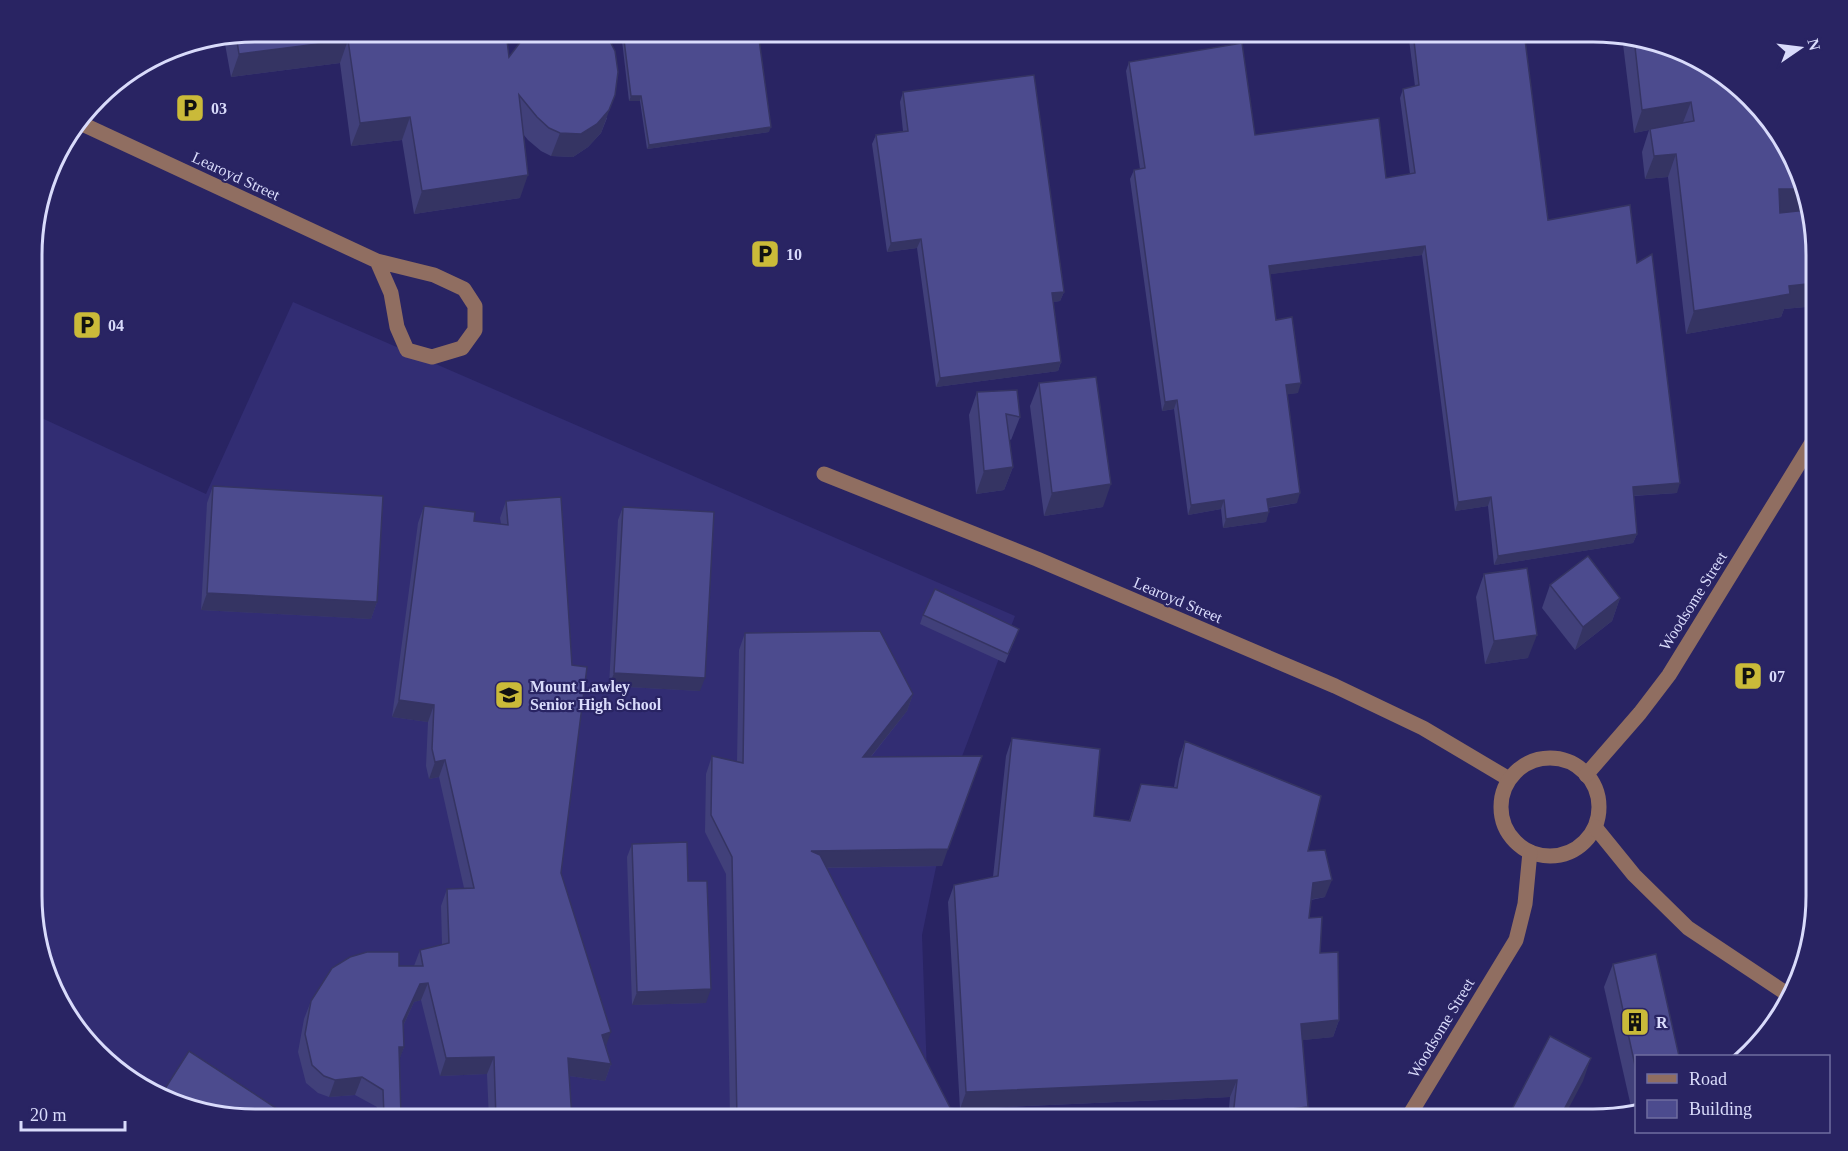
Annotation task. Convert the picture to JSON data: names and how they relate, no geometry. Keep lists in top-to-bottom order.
{
  "streets": {
    "street": ["Learoyd Street", "Woodsome Street"]
  },
  "crossings": [
    ["Learoyd Street", "Woodsome Street"]
  ],
  "places": {
    "parking": [
      "03",
      "10",
      "04",
      "07"
    ],
    "school or university": ["Mount Lawley Senior High School"],
    "building": ["R"]
  },
  "legend": ["Road", "Building"],
  "scale_bar": "20 m",
  "north": "right"
}
